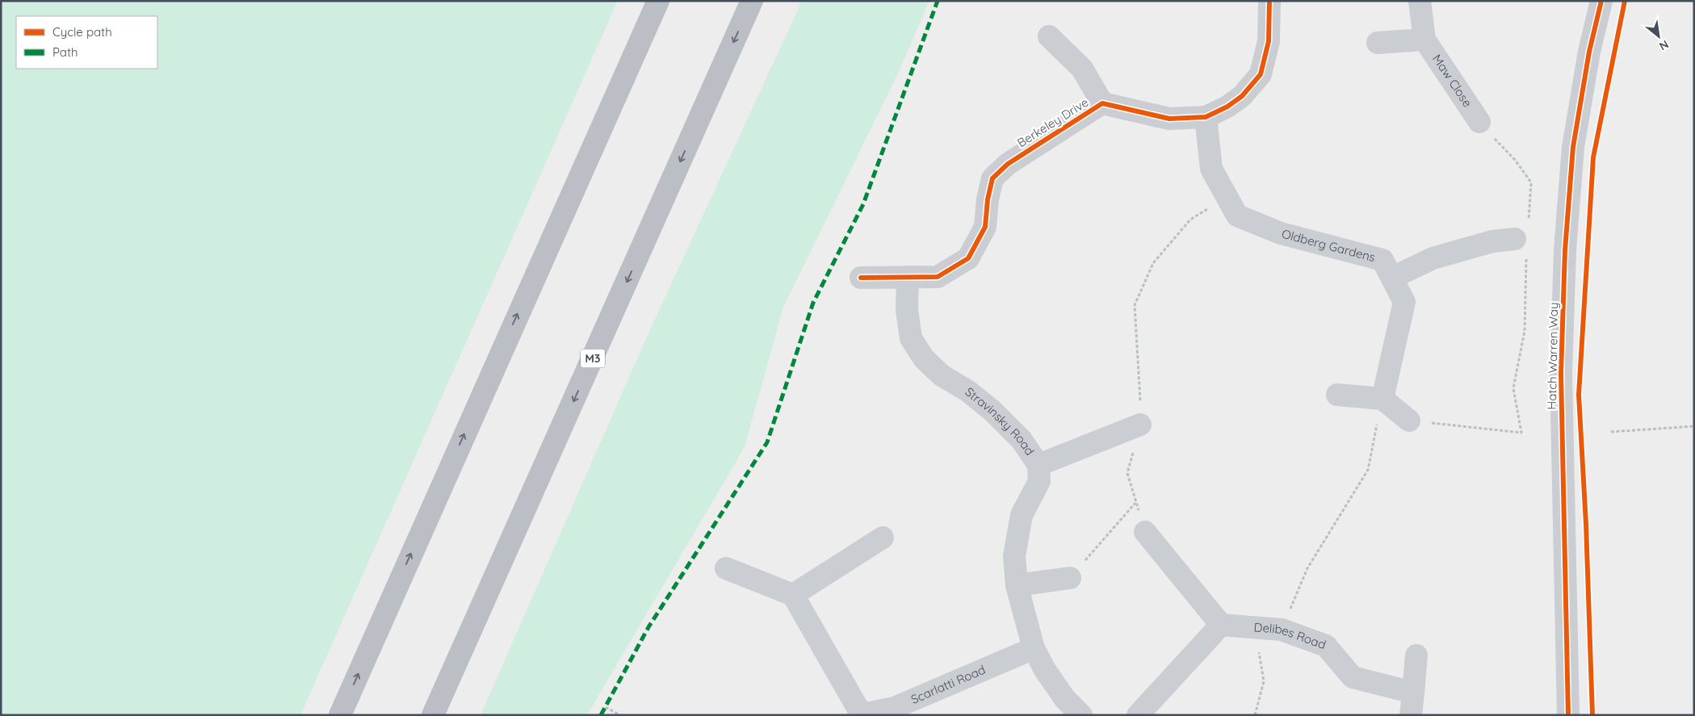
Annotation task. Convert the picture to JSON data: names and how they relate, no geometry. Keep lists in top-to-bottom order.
{
  "streets": {
    "highway": ["M3"],
    "street": [
      "Maw Close",
      "Berkeley Drive",
      "Oldberg Gardens",
      "Hatch Warren Way",
      "Stravinsky Road",
      "Delibes Road",
      "Scarlatti Road"
    ]
  },
  "crossings": [
    ["Berkeley Drive", "Oldberg Gardens"],
    ["Berkeley Drive", "Stravinsky Road"],
    ["Stravinsky Road", "Scarlatti Road"]
  ],
  "legend": ["Cycle path", "Path"],
  "north": "bottom right"
}
